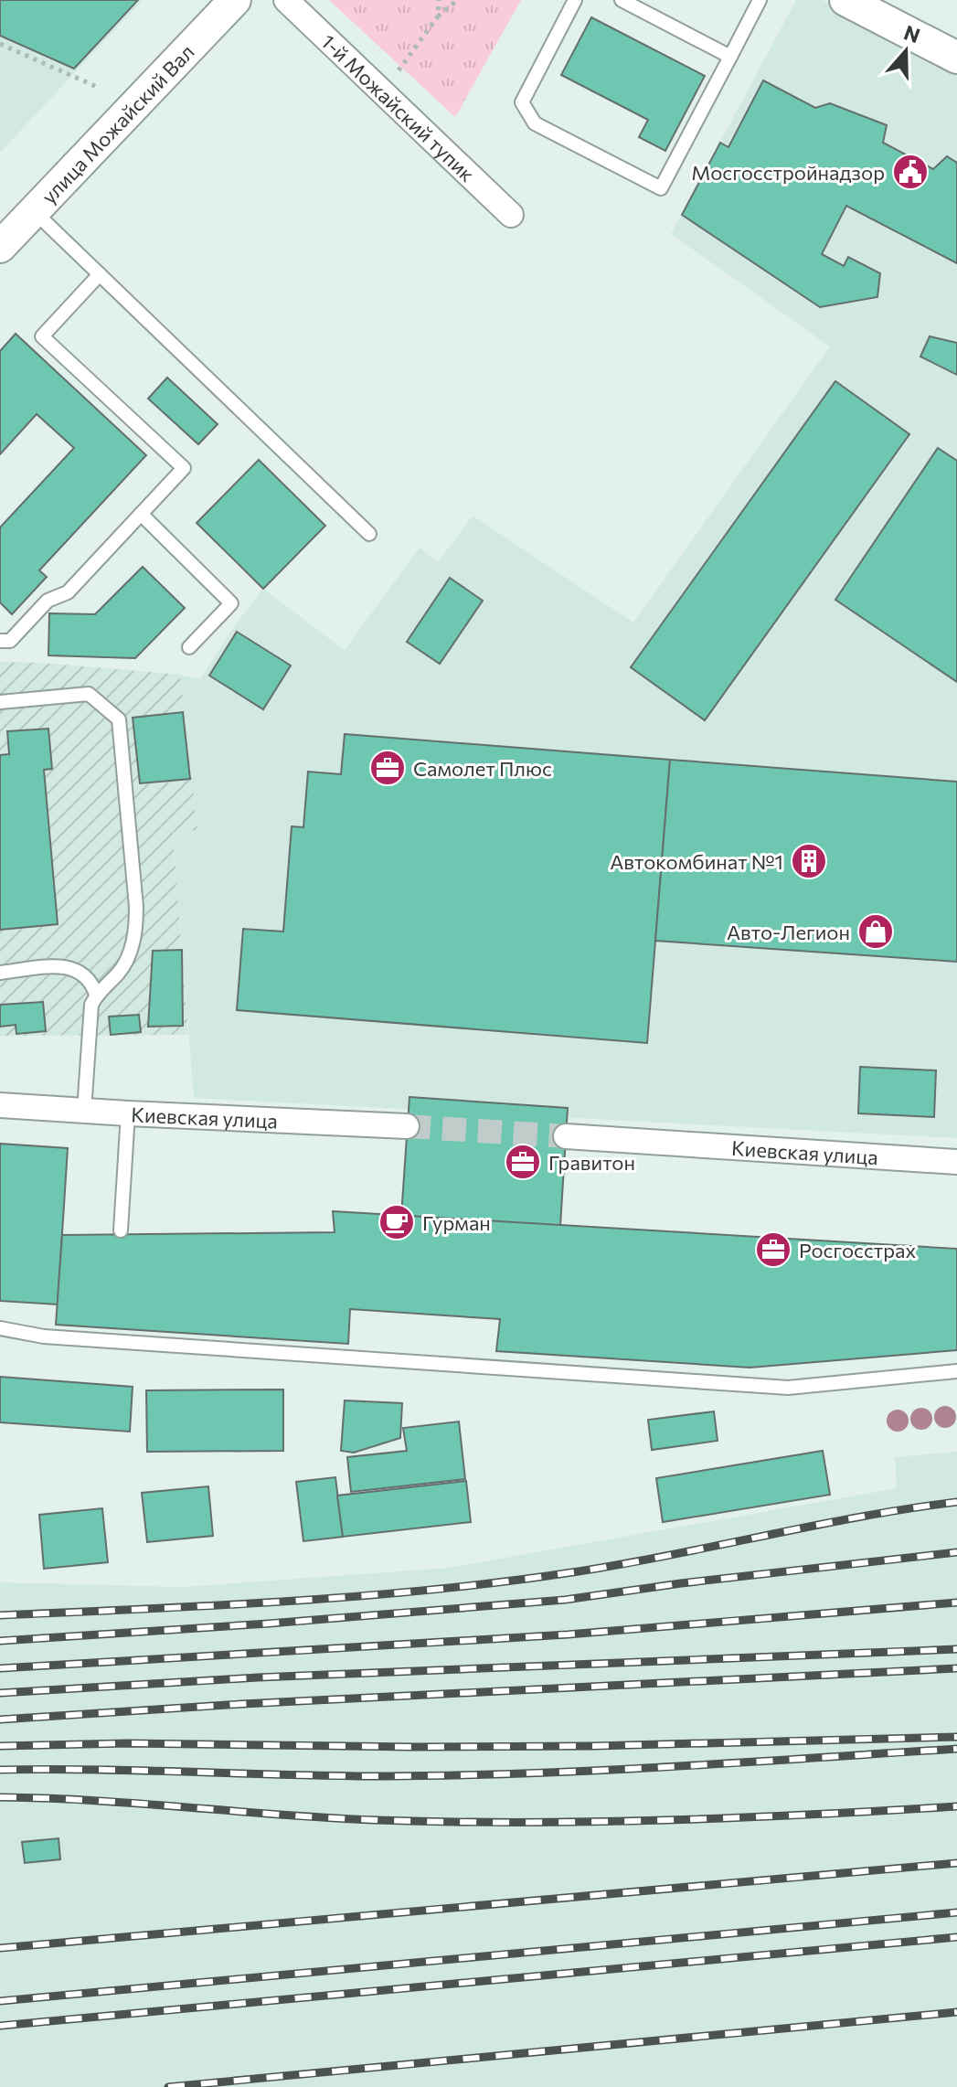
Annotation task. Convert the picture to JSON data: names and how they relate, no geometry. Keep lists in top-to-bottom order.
{
  "streets": {
    "street": ["1-й Можайский тупик", "улица Можайский Вал", "Киевская улица"]
  },
  "places": {
    "public building": ["Мосгосстройнадзор"],
    "office": ["Самолет Плюс", "Гравитон", "Росгосстрах"],
    "building": ["Автокомбинат №1"],
    "shop": ["Авто-Легион"],
    "cafe": ["Гурман"]
  },
  "north": "top"
}
